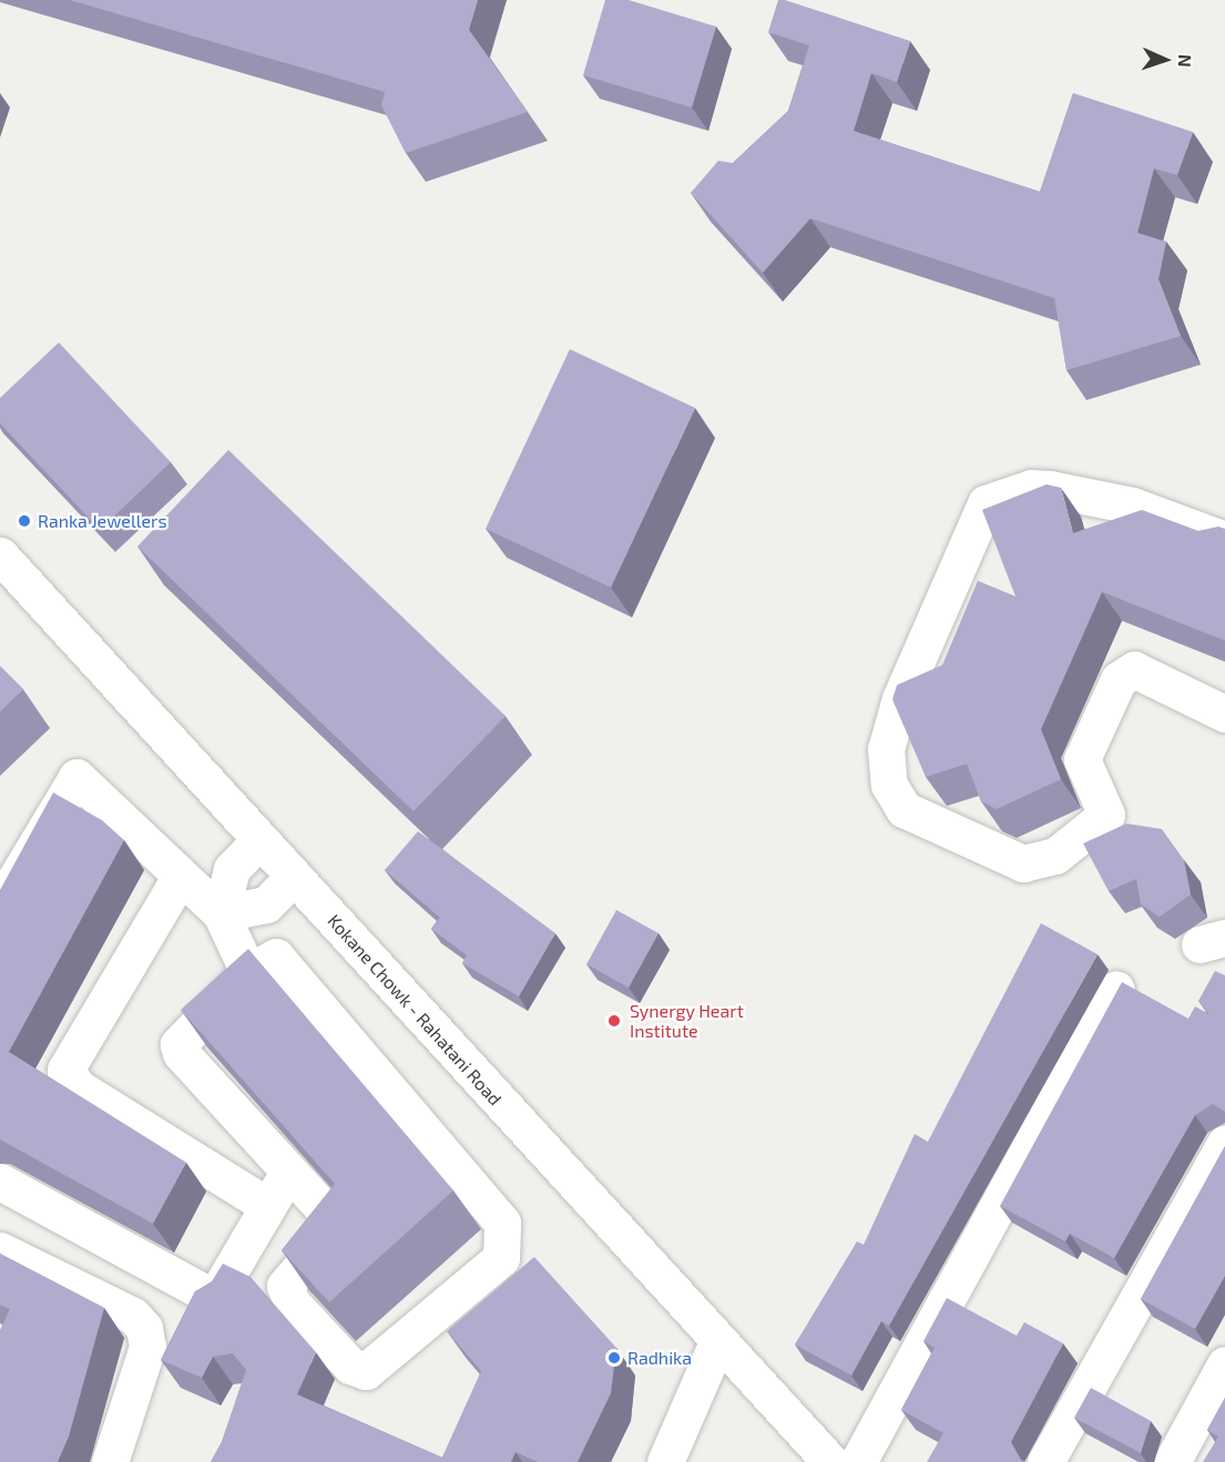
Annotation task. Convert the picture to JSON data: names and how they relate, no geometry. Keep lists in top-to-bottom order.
{
  "streets": {
    "street": ["Kokane Chowk - Rahatani Road"]
  },
  "places": ["Ranka Jewellers", "Synergy Heart Institute", "Radhika"],
  "north": "right"
}
